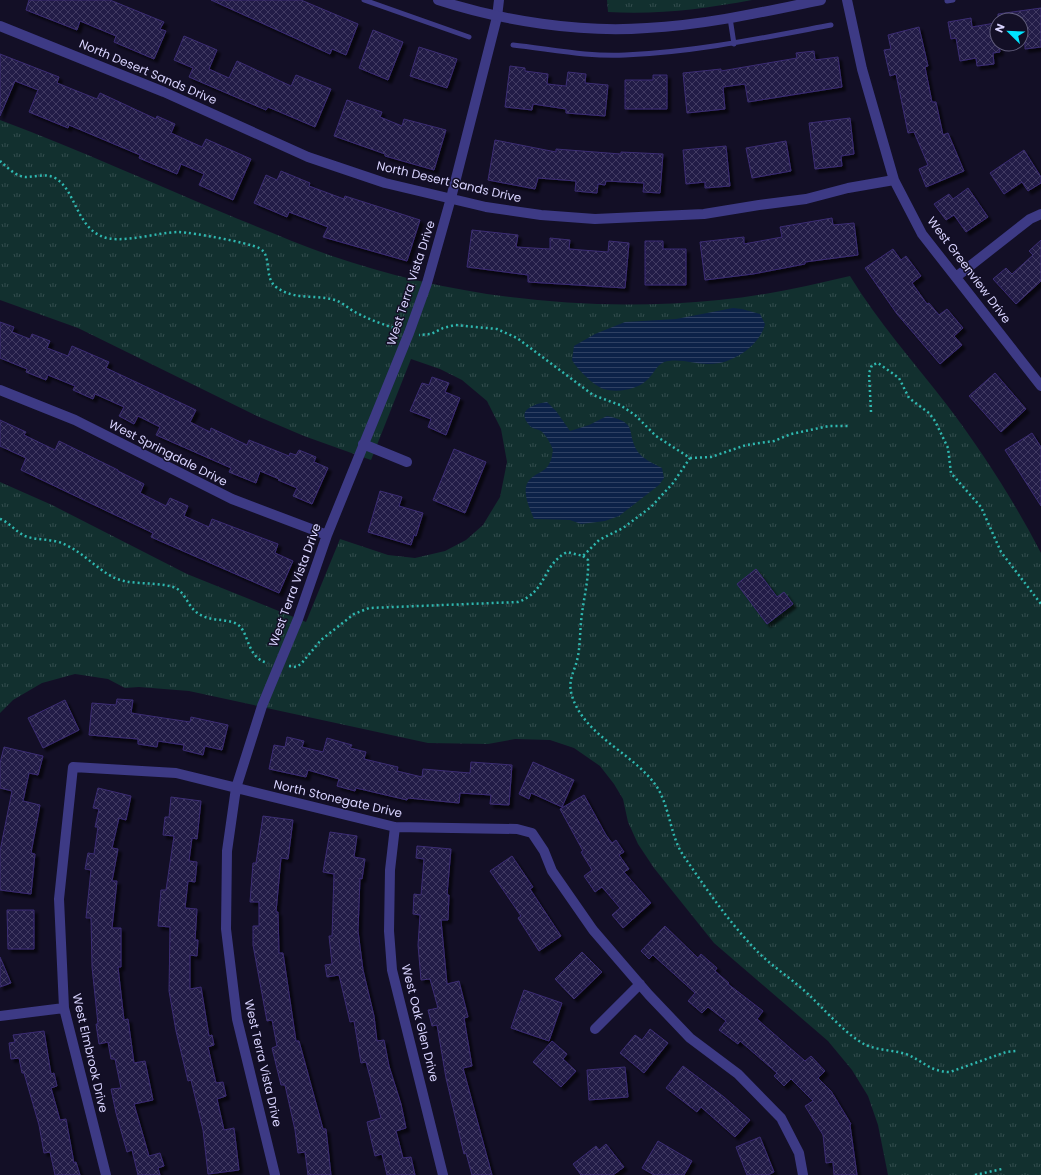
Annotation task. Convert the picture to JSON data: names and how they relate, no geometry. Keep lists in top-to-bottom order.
{
  "streets": {
    "street": [
      "North Desert Sands Drive",
      "West Greenview Drive",
      "West Terra Vista Drive",
      "West Springdale Drive",
      "North Stonegate Drive",
      "West Oak Glen Drive",
      "West Elmbrook Drive"
    ]
  },
  "crossings": [
    ["North Desert Sands Drive", "West Greenview Drive"],
    ["North Desert Sands Drive", "West Terra Vista Drive"],
    ["West Terra Vista Drive", "West Springdale Drive"],
    ["West Terra Vista Drive", "North Stonegate Drive"],
    ["North Stonegate Drive", "West Oak Glen Drive"],
    ["North Stonegate Drive", "West Elmbrook Drive"]
  ],
  "north": "top left"
}
